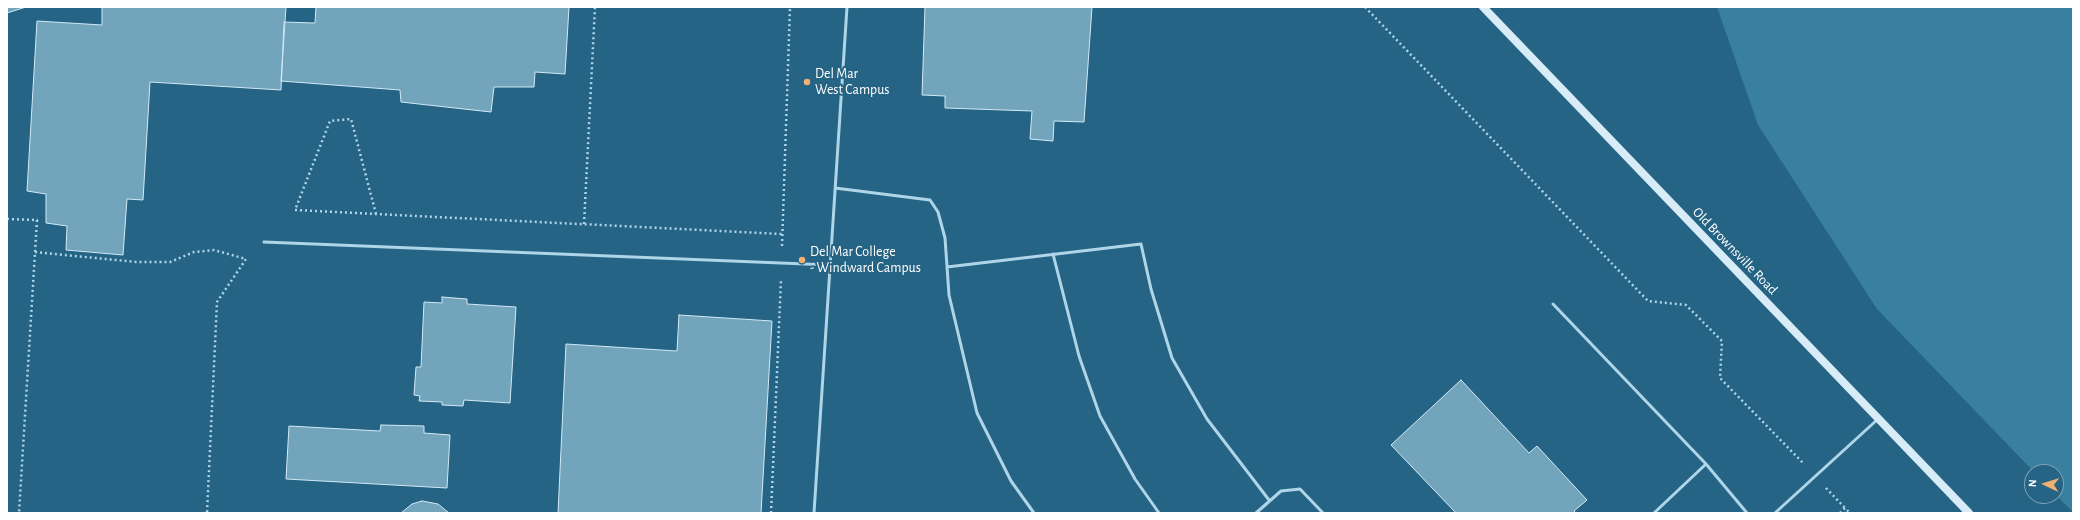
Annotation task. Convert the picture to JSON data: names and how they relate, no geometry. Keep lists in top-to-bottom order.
{
  "streets": {
    "main road": ["Old Brownsville Road"]
  },
  "places": ["Del Mar West Campus", "Del Mar College - Windward Campus"],
  "north": "left"
}
